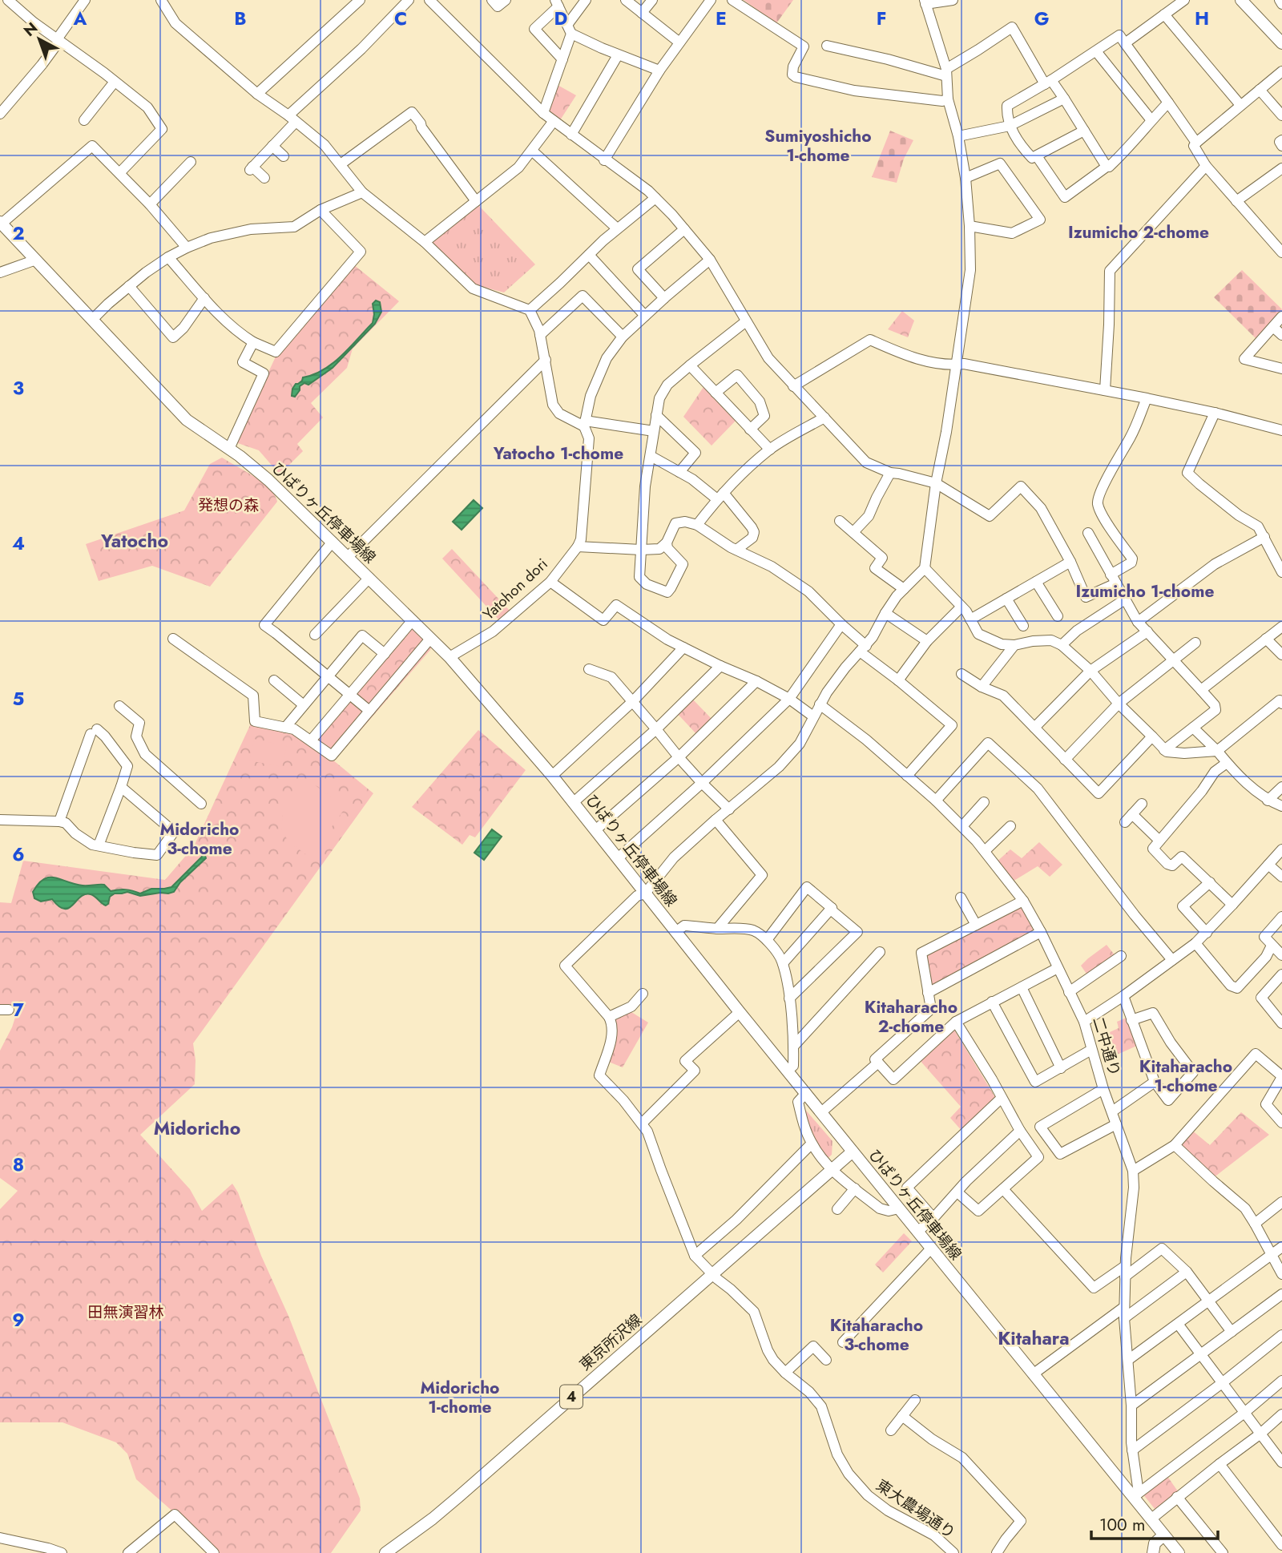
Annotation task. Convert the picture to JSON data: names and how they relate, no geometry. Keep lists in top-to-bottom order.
{
  "streets": {
    "main road": ["ひばりヶ丘停車場線", "東京所沢線", "4"],
    "street": ["Yatohon dori", "二中通り", "東大農場通り"]
  },
  "crossings": [
    ["ひばりヶ丘停車場線", "Yatohon dori"],
    ["ひばりヶ丘停車場線", "二中通り"],
    ["ひばりヶ丘停車場線", "東京所沢線"],
    ["東京所沢線", "東大農場通り"]
  ],
  "districts": [
    "Sumiyoshicho 1-chome",
    "Izumicho 2-chome",
    "Yatocho 1-chome",
    "Yatocho",
    "Izumicho 1-chome",
    "Midoricho 3-chome",
    "Kitaharacho 2-chome",
    "Kitaharacho 1-chome",
    "Midoricho",
    "Kitaharacho 3-chome",
    "Kitahara",
    "Midoricho 1-chome"
  ],
  "parks": ["発想の森", "田無演習林"],
  "scale_bar": "100 m",
  "north": "top left",
  "grid": {
    "columns": [
      "A",
      "B",
      "C",
      "D",
      "E",
      "F",
      "G",
      "H"
    ],
    "rows": [
      "2",
      "3",
      "4",
      "5",
      "6",
      "7",
      "8",
      "9"
    ]
  }
}
